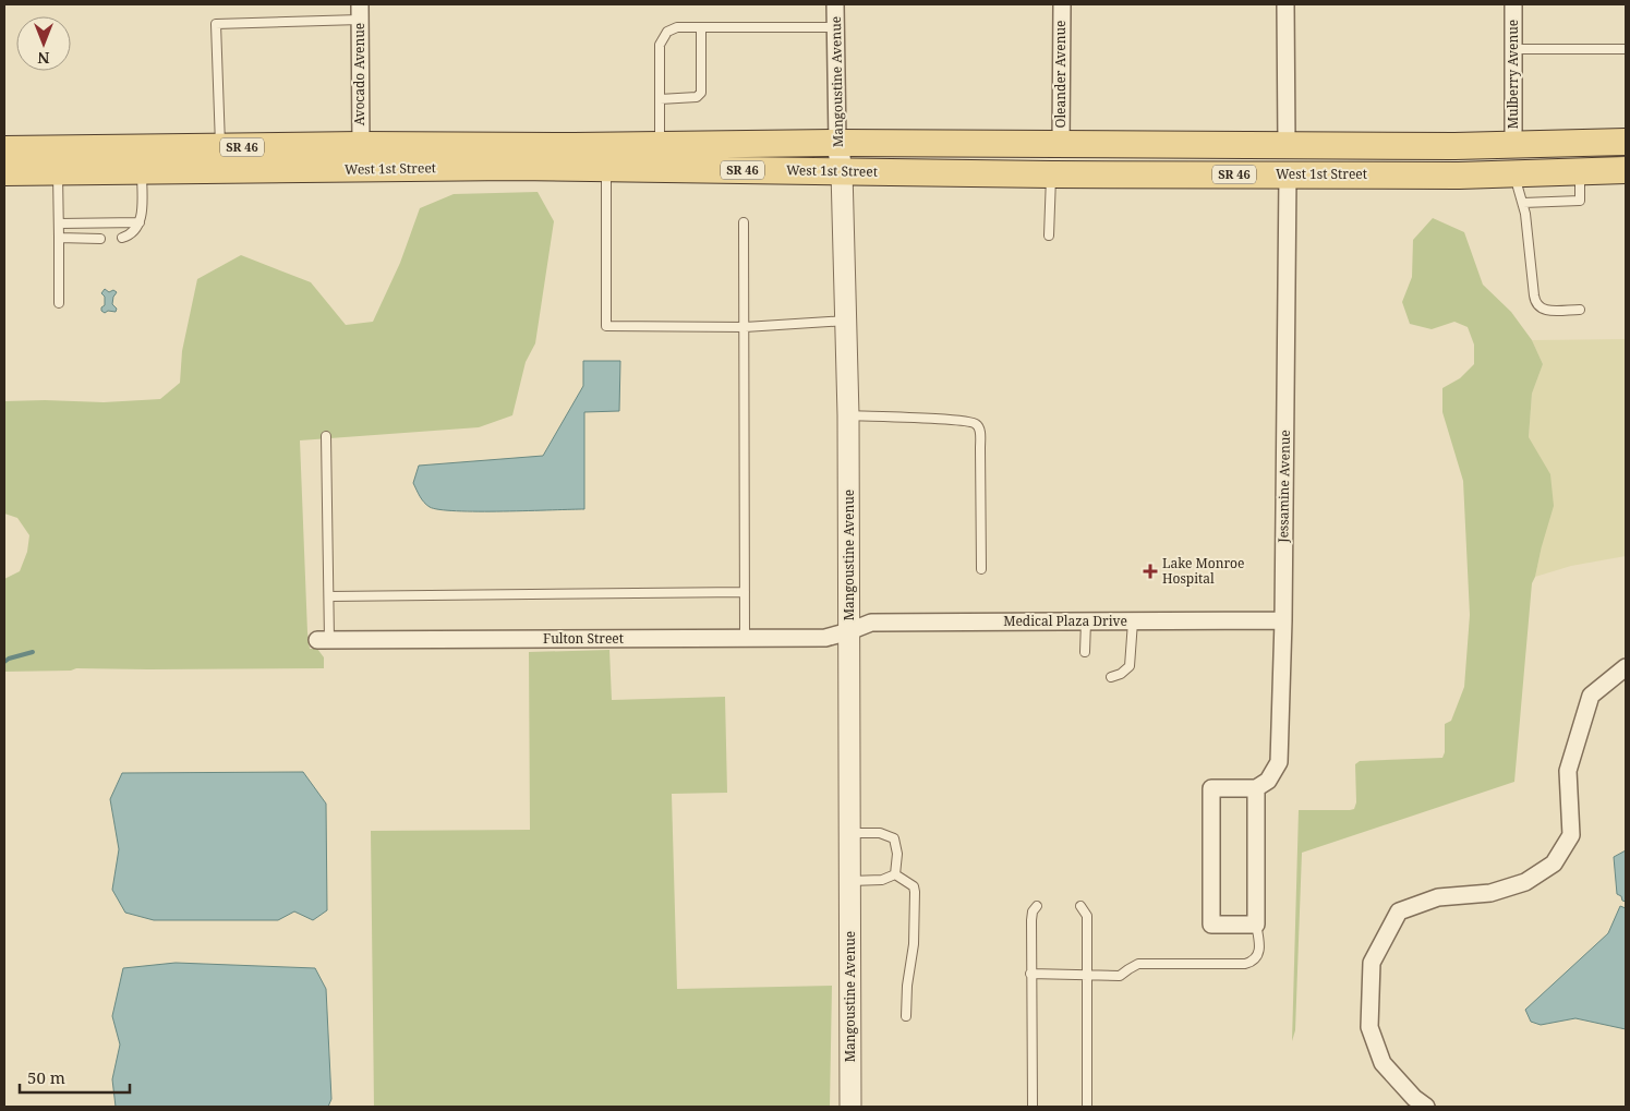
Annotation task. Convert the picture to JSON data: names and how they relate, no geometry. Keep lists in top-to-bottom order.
{
  "streets": {
    "main road": ["SR 46", "West 1st Street"],
    "street": [
      "Avocado Avenue",
      "Oleander Avenue",
      "Mulberry Avenue",
      "Mangoustine Avenue",
      "Jessamine Avenue",
      "Medical Plaza Drive",
      "Fulton Street"
    ]
  },
  "crossings": [
    ["Avocado Avenue", "West 1st Street"],
    ["Oleander Avenue", "West 1st Street"],
    ["Mulberry Avenue", "West 1st Street"],
    ["Mangoustine Avenue", "West 1st Street"],
    ["Mangoustine Avenue", "Medical Plaza Drive"],
    ["Mangoustine Avenue", "Fulton Street"],
    ["West 1st Street", "Jessamine Avenue"],
    ["Jessamine Avenue", "Medical Plaza Drive"],
    ["Medical Plaza Drive", "Fulton Street"]
  ],
  "places": {
    "health": ["Lake Monroe Hospital"]
  },
  "scale_bar": "50 m",
  "north": "bottom"
}
